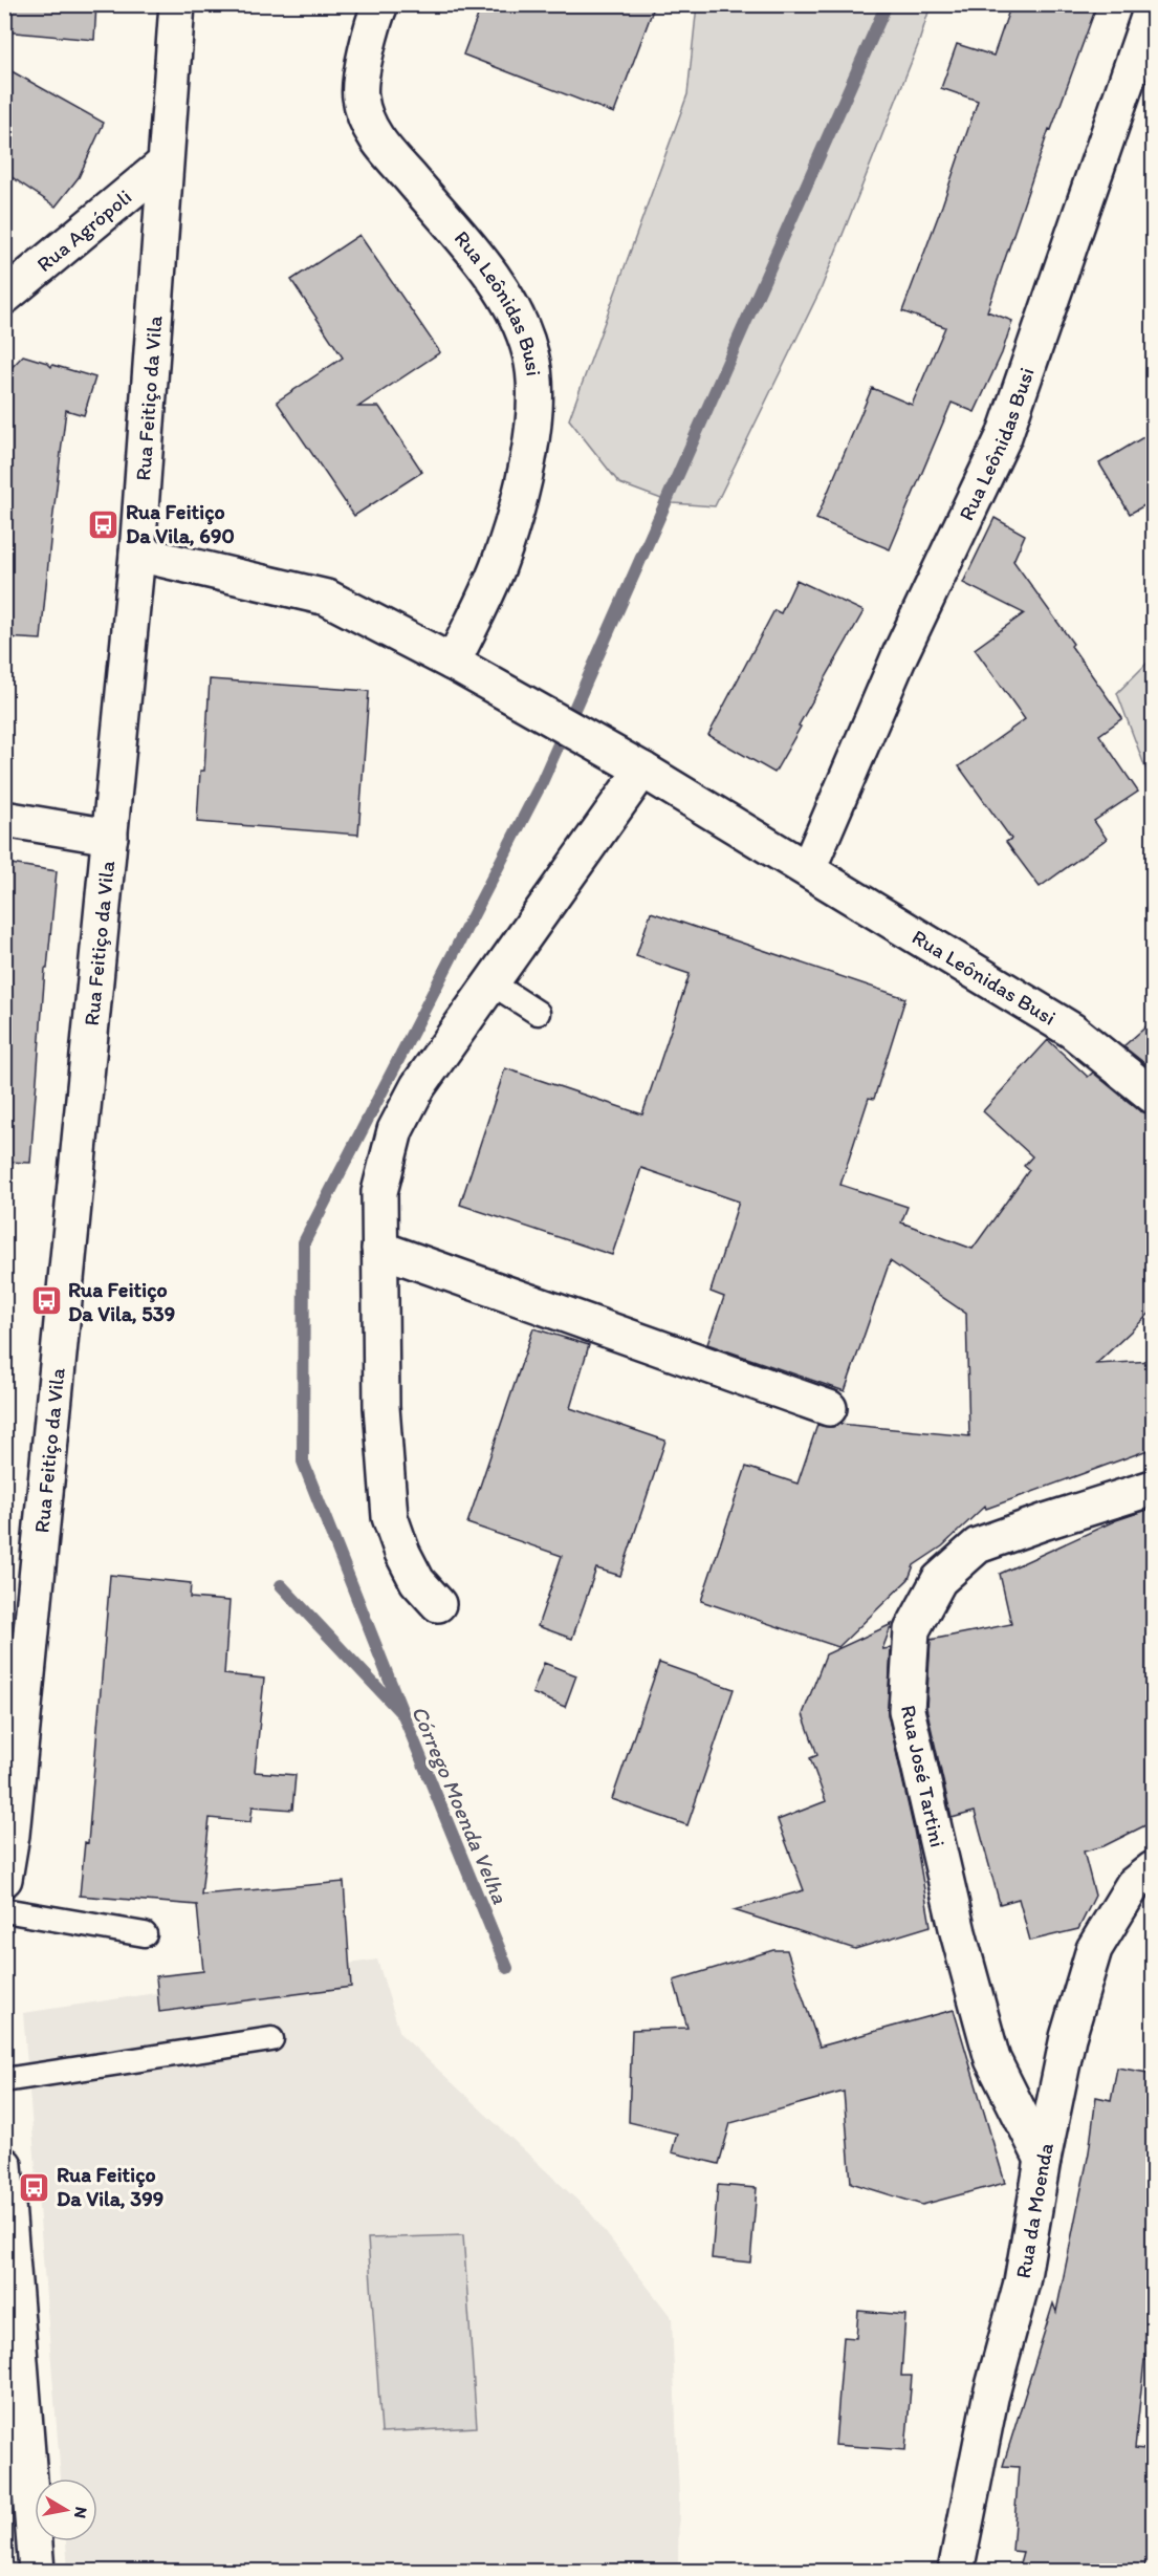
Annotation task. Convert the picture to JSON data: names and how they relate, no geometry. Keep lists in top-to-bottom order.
{
  "streets": {
    "street": [
      "Rua Agrópoli",
      "Rua Leônidas Busi",
      "Rua Feitiço da Vila",
      "Rua José Tartini",
      "Rua da Moenda"
    ]
  },
  "crossings": [
    ["Rua Agrópoli", "Rua Feitiço da Vila"],
    ["Rua Leônidas Busi", "Rua Feitiço da Vila"],
    ["Rua José Tartini", "Rua da Moenda"]
  ],
  "water": ["Córrego Moenda Velha"],
  "places": {
    "bus stop": ["Rua Feitiço Da Vila, 690", "Rua Feitiço Da Vila, 539", "Rua Feitiço Da Vila, 399"]
  },
  "north": "right"
}
